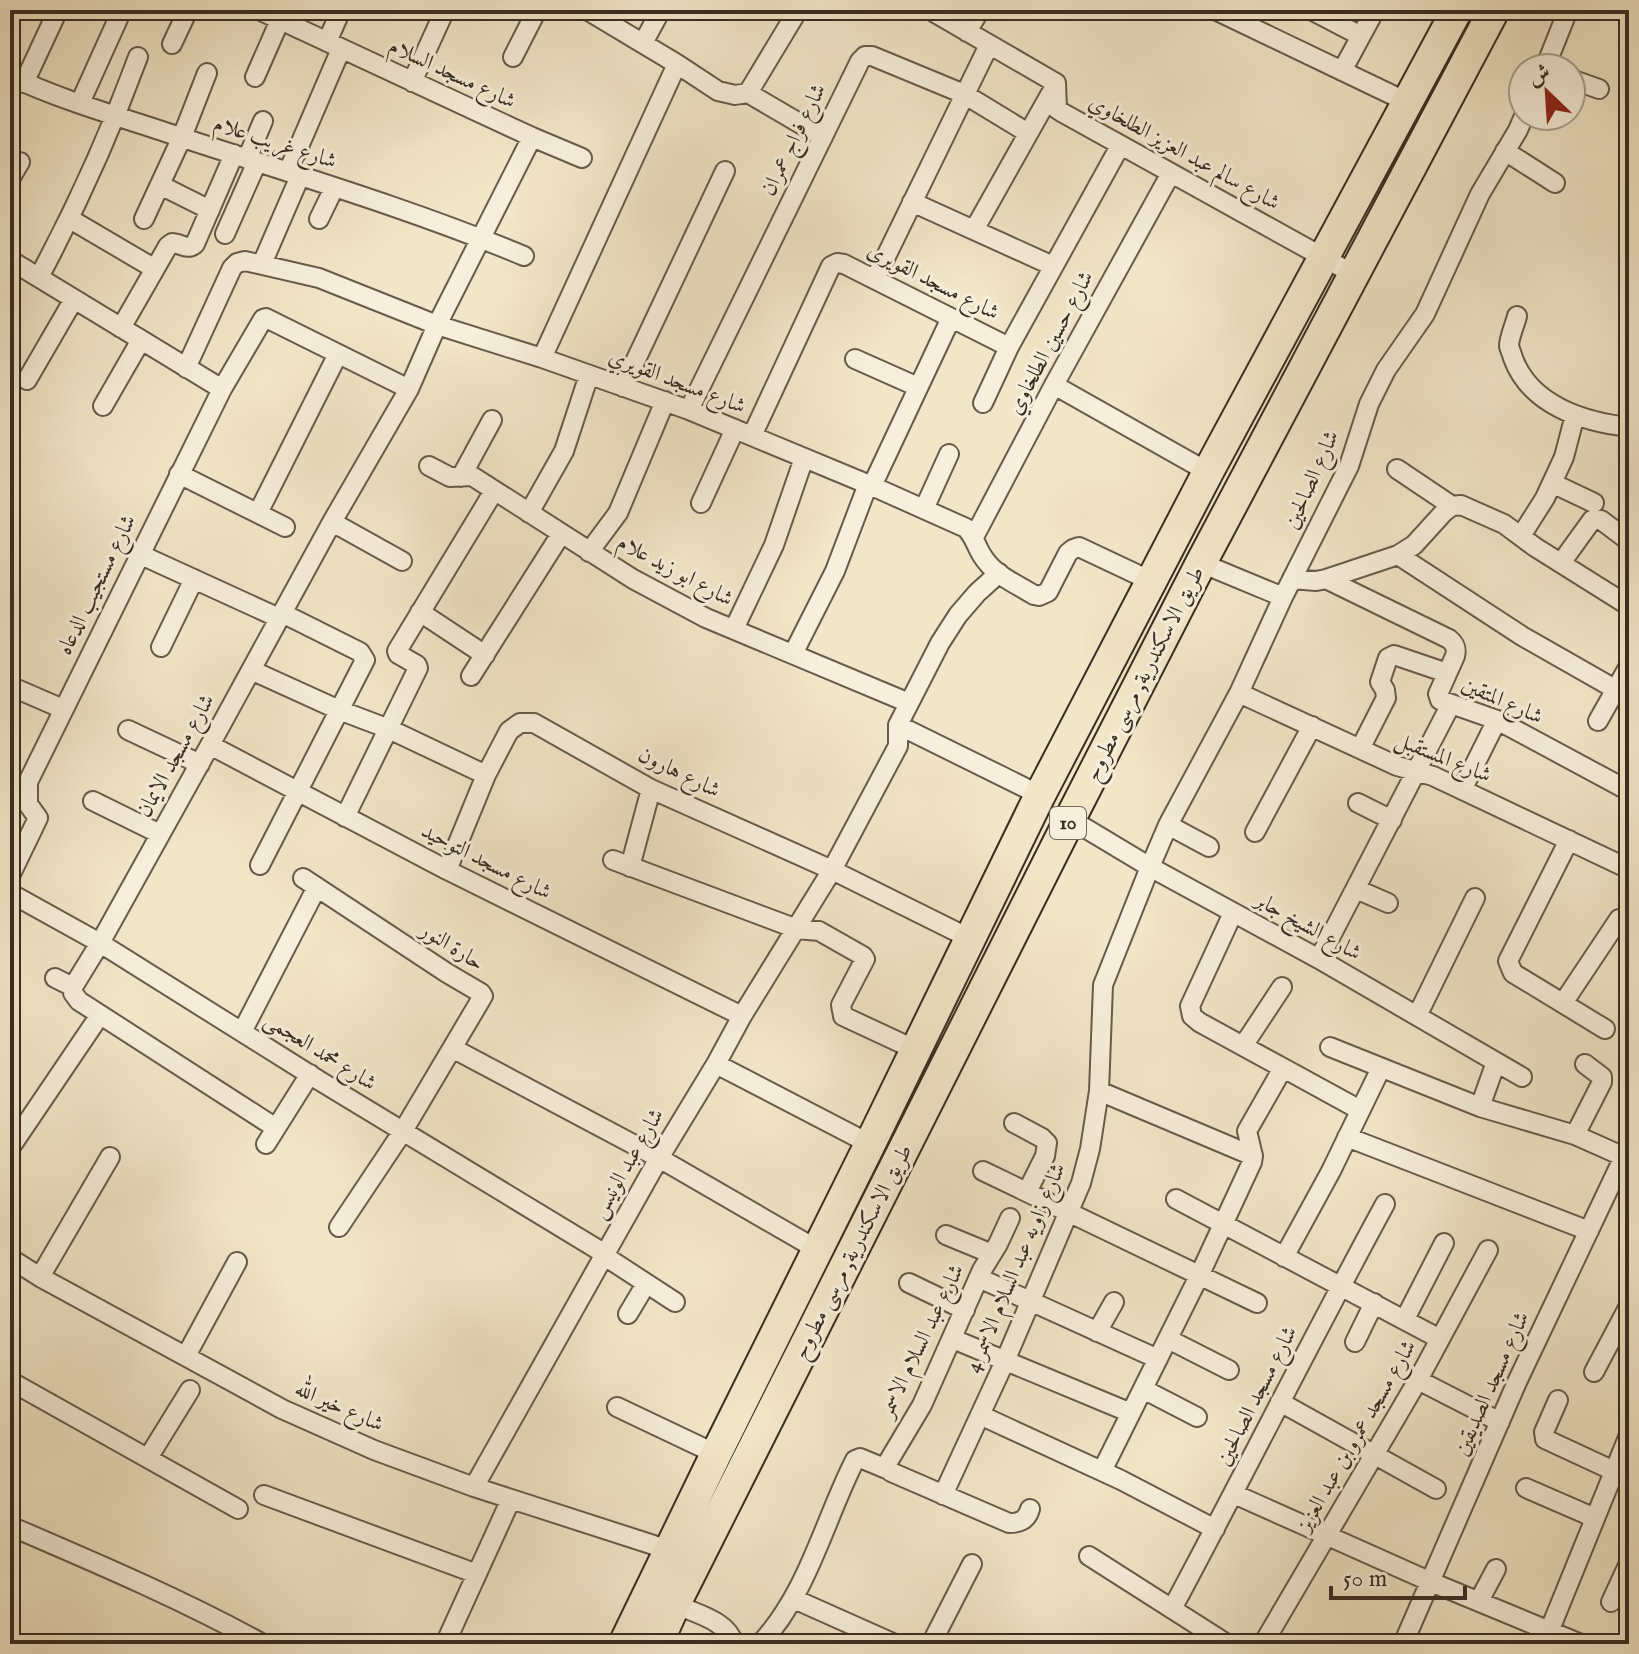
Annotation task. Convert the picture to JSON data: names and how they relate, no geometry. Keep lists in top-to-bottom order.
{
  "streets": {
    "main road": ["طريق الاسكندرية, مرسى مطروح", "10"],
    "street": [
      "شارع مسجد السلام",
      "شارع فراج عمران",
      "شارع غريب علام",
      "شارع سالم عبد العزيز الطلخاوي",
      "شارع مسجد القويرى",
      "شارع حسين الطلخاوي",
      "شارع مسجد القويري",
      "شارع الصالحين",
      "شارع ابو زيد علام",
      "شارع مستجيب الدعاه",
      "شارع المتقين",
      "شارع مسجد الايمان",
      "شارع المستقبل",
      "شارع هارون",
      "شارع مسجد التوحيد",
      "شارع الشيخ جابر",
      "حارة النور",
      "شارع محمد العجمى",
      "شارع عبد الونيس",
      "شارع زاويه عبد السلام الاسمر 4",
      "شارع عبد السلام الاسمر",
      "شارع مسجد الصديقين",
      "شارع مسجد الصالحين",
      "شارع خير الله",
      "شارع مسجد عمرو بن عبد العزيز"
    ]
  },
  "crossings": [
    ["شارع مسجد السلام", "شارع مسجد الايمان"],
    ["شارع فراج عمران", "شارع مسجد القويري"],
    ["شارع غريب علام", "شارع مسجد الايمان"],
    ["شارع سالم عبد العزيز الطلخاوي", "شارع حسين الطلخاوي"],
    ["شارع سالم عبد العزيز الطلخاوي", "طريق الاسكندرية, مرسى مطروح"],
    ["شارع مسجد القويرى", "شارع مسجد القويري"],
    ["شارع حسين الطلخاوي", "شارع مسجد القويري"],
    ["شارع مسجد القويري", "طريق الاسكندرية, مرسى مطروح"],
    ["شارع مسجد القويري", "شارع مسجد الايمان"],
    ["شارع مسجد القويري", "شارع عبد الونيس"],
    ["شارع الصالحين", "شارع المتقين"],
    ["شارع الصالحين", "شارع المستقبل"],
    ["شارع الصالحين", "شارع الشيخ جابر"],
    ["شارع الصالحين", "شارع زاويه عبد السلام الاسمر 4"],
    ["شارع ابو زيد علام", "شارع عبد الونيس"],
    ["طريق الاسكندرية, مرسى مطروح", "شارع هارون"],
    ["طريق الاسكندرية, مرسى مطروح", "شارع الشيخ جابر"],
    ["طريق الاسكندرية, مرسى مطروح", "شارع خير الله"],
    ["شارع مسجد الايمان", "شارع مسجد التوحيد"],
    ["شارع مسجد الايمان", "شارع محمد العجمى"],
    ["شارع هارون", "شارع مسجد التوحيد"],
    ["شارع هارون", "شارع عبد الونيس"],
    ["شارع مسجد التوحيد", "شارع عبد الونيس"],
    ["شارع الشيخ جابر", "شارع زاويه عبد السلام الاسمر 4"],
    ["حارة النور", "شارع محمد العجمى"],
    ["شارع محمد العجمى", "شارع عبد الونيس"],
    ["شارع عبد الونيس", "شارع خير الله"]
  ],
  "scale_bar": "50 m",
  "north": "top left"
}
